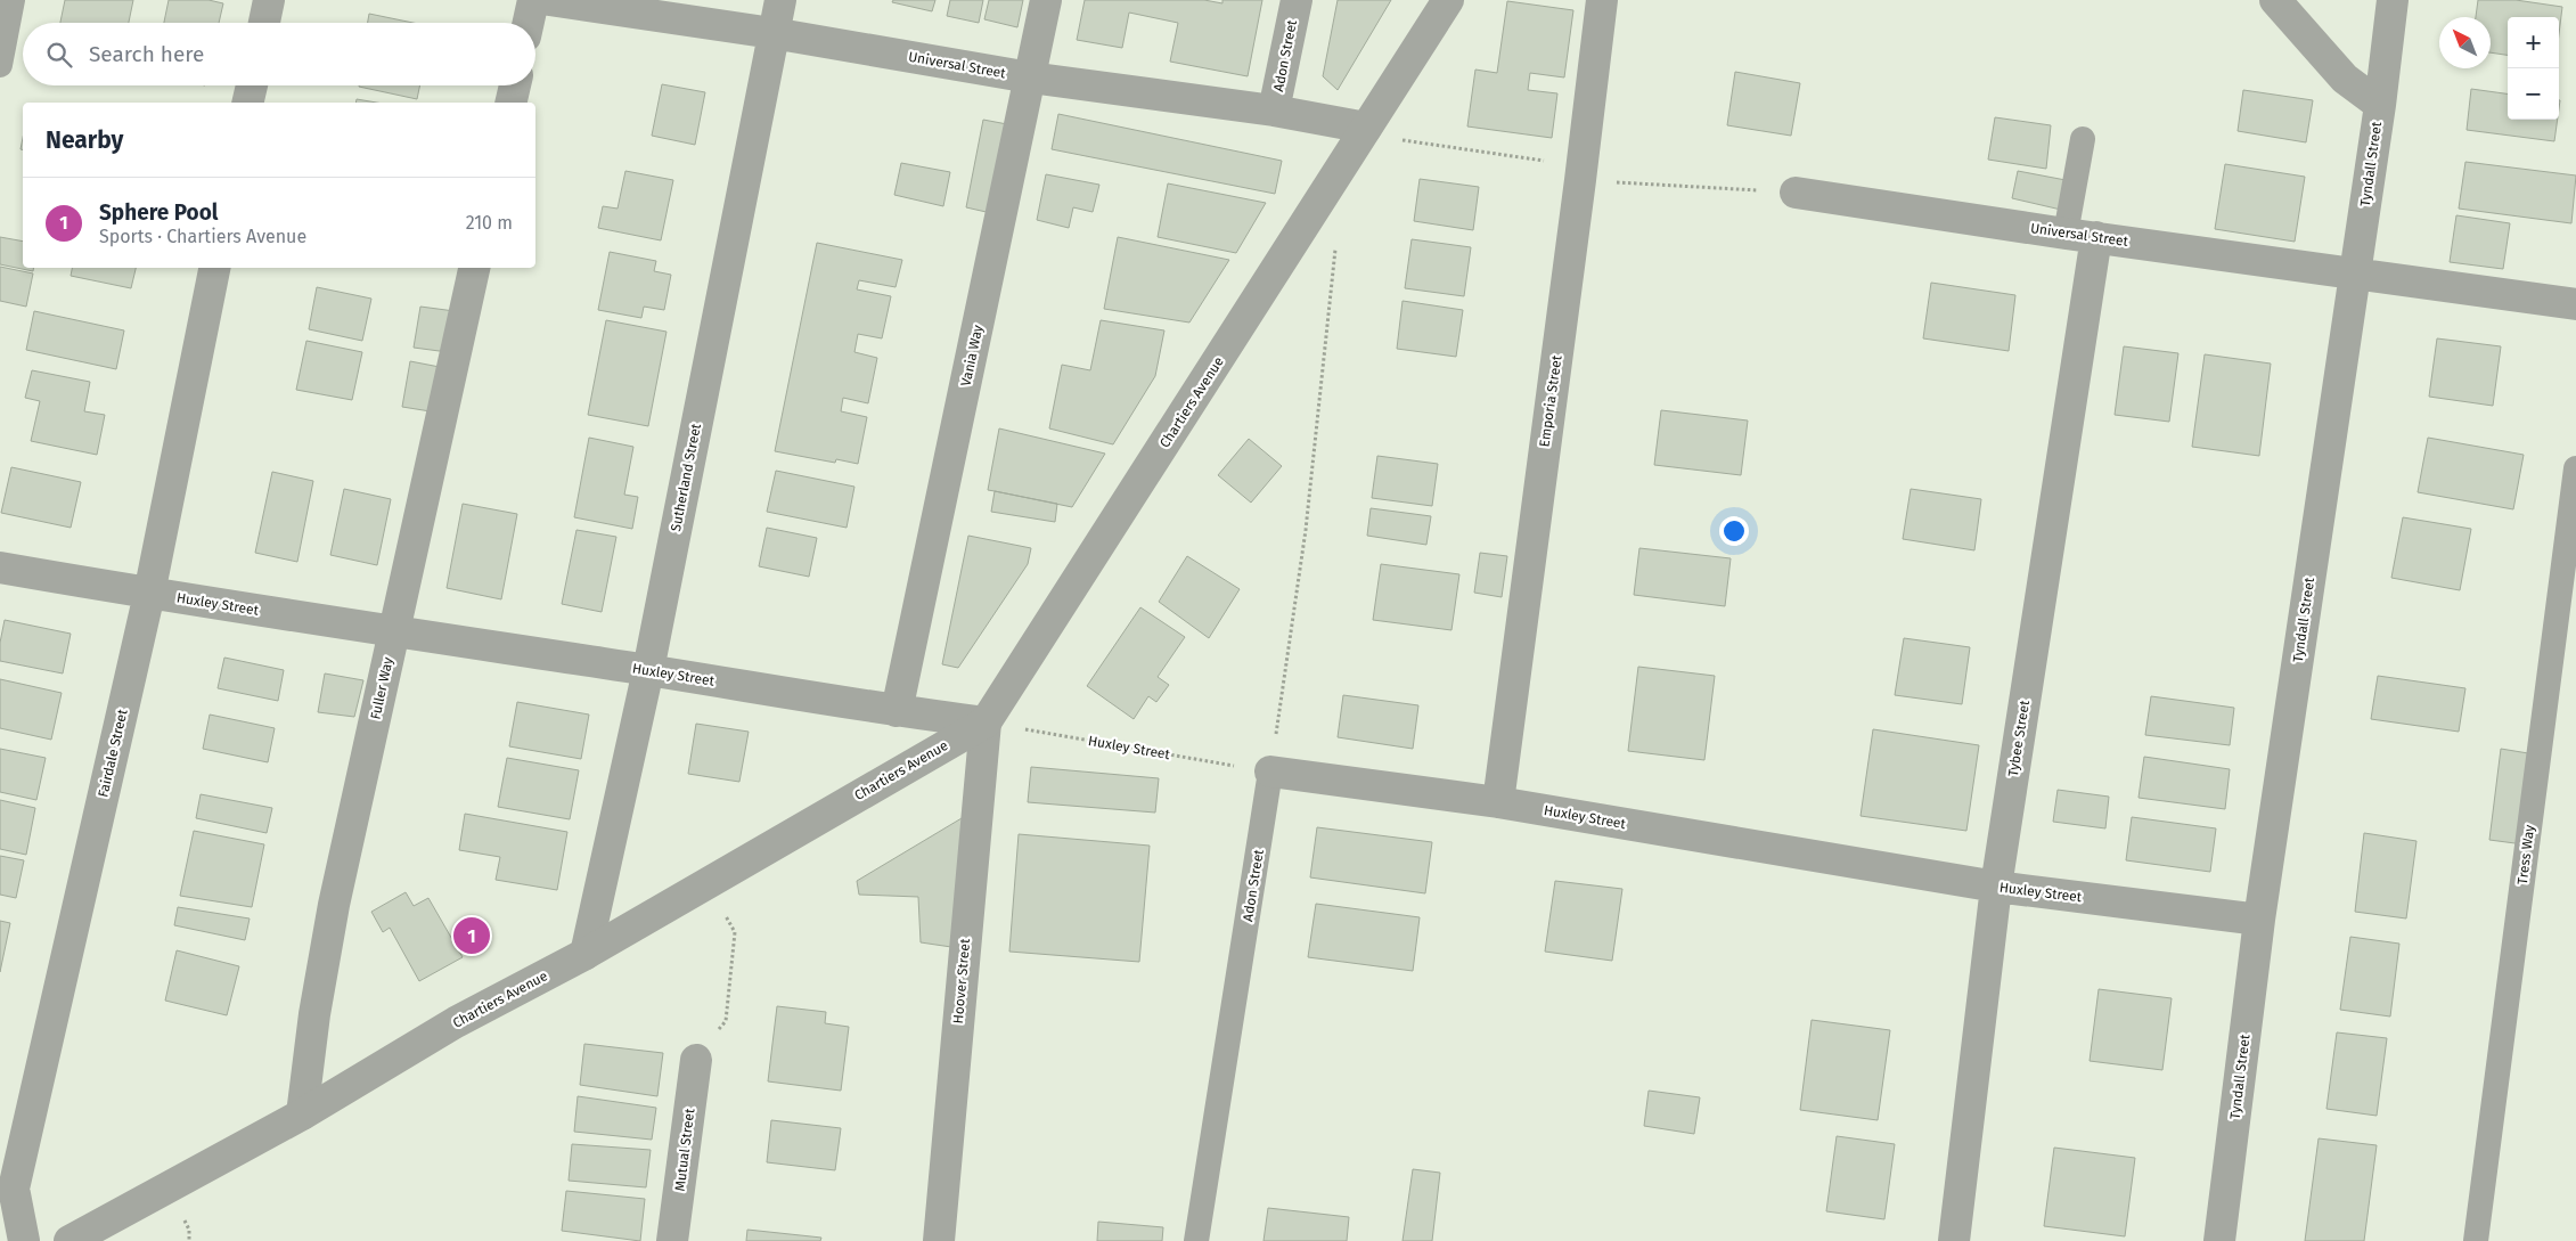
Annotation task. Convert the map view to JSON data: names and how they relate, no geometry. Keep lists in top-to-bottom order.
{
  "streets": {
    "street": [
      "Adon Street",
      "Universal Street",
      "Tyndall Street",
      "Vania Way",
      "Emporia Street",
      "Chartiers Avenue",
      "Sutherland Street",
      "Huxley Street",
      "Fuller Way",
      "Tybee Street",
      "Fairdale Street",
      "Hoover Street",
      "Mutual Street"
    ],
    "lane": ["Tress Way"]
  },
  "crossings": [
    ["Adon Street", "Universal Street"],
    ["Adon Street", "Huxley Street"],
    ["Universal Street", "Tyndall Street"],
    ["Universal Street", "Vania Way"],
    ["Universal Street", "Chartiers Avenue"],
    ["Universal Street", "Sutherland Street"],
    ["Universal Street", "Tybee Street"],
    ["Tyndall Street", "Huxley Street"],
    ["Vania Way", "Huxley Street"],
    ["Emporia Street", "Huxley Street"],
    ["Chartiers Avenue", "Sutherland Street"],
    ["Chartiers Avenue", "Huxley Street"],
    ["Chartiers Avenue", "Fuller Way"],
    ["Chartiers Avenue", "Hoover Street"],
    ["Sutherland Street", "Huxley Street"],
    ["Huxley Street", "Fuller Way"],
    ["Huxley Street", "Tybee Street"],
    ["Huxley Street", "Fairdale Street"],
    ["Huxley Street", "Hoover Street"]
  ],
  "north": "top left",
  "page": {
    "map_buttons": ["+", "−"],
    "search": "Search here",
    "heading": "Nearby",
    "list": [
      {
        "mark": "1",
        "name": "Sphere Pool",
        "note": "Sports · Chartiers Avenue",
        "value": "210 m"
      }
    ],
    "pins": "1"
  }
}
